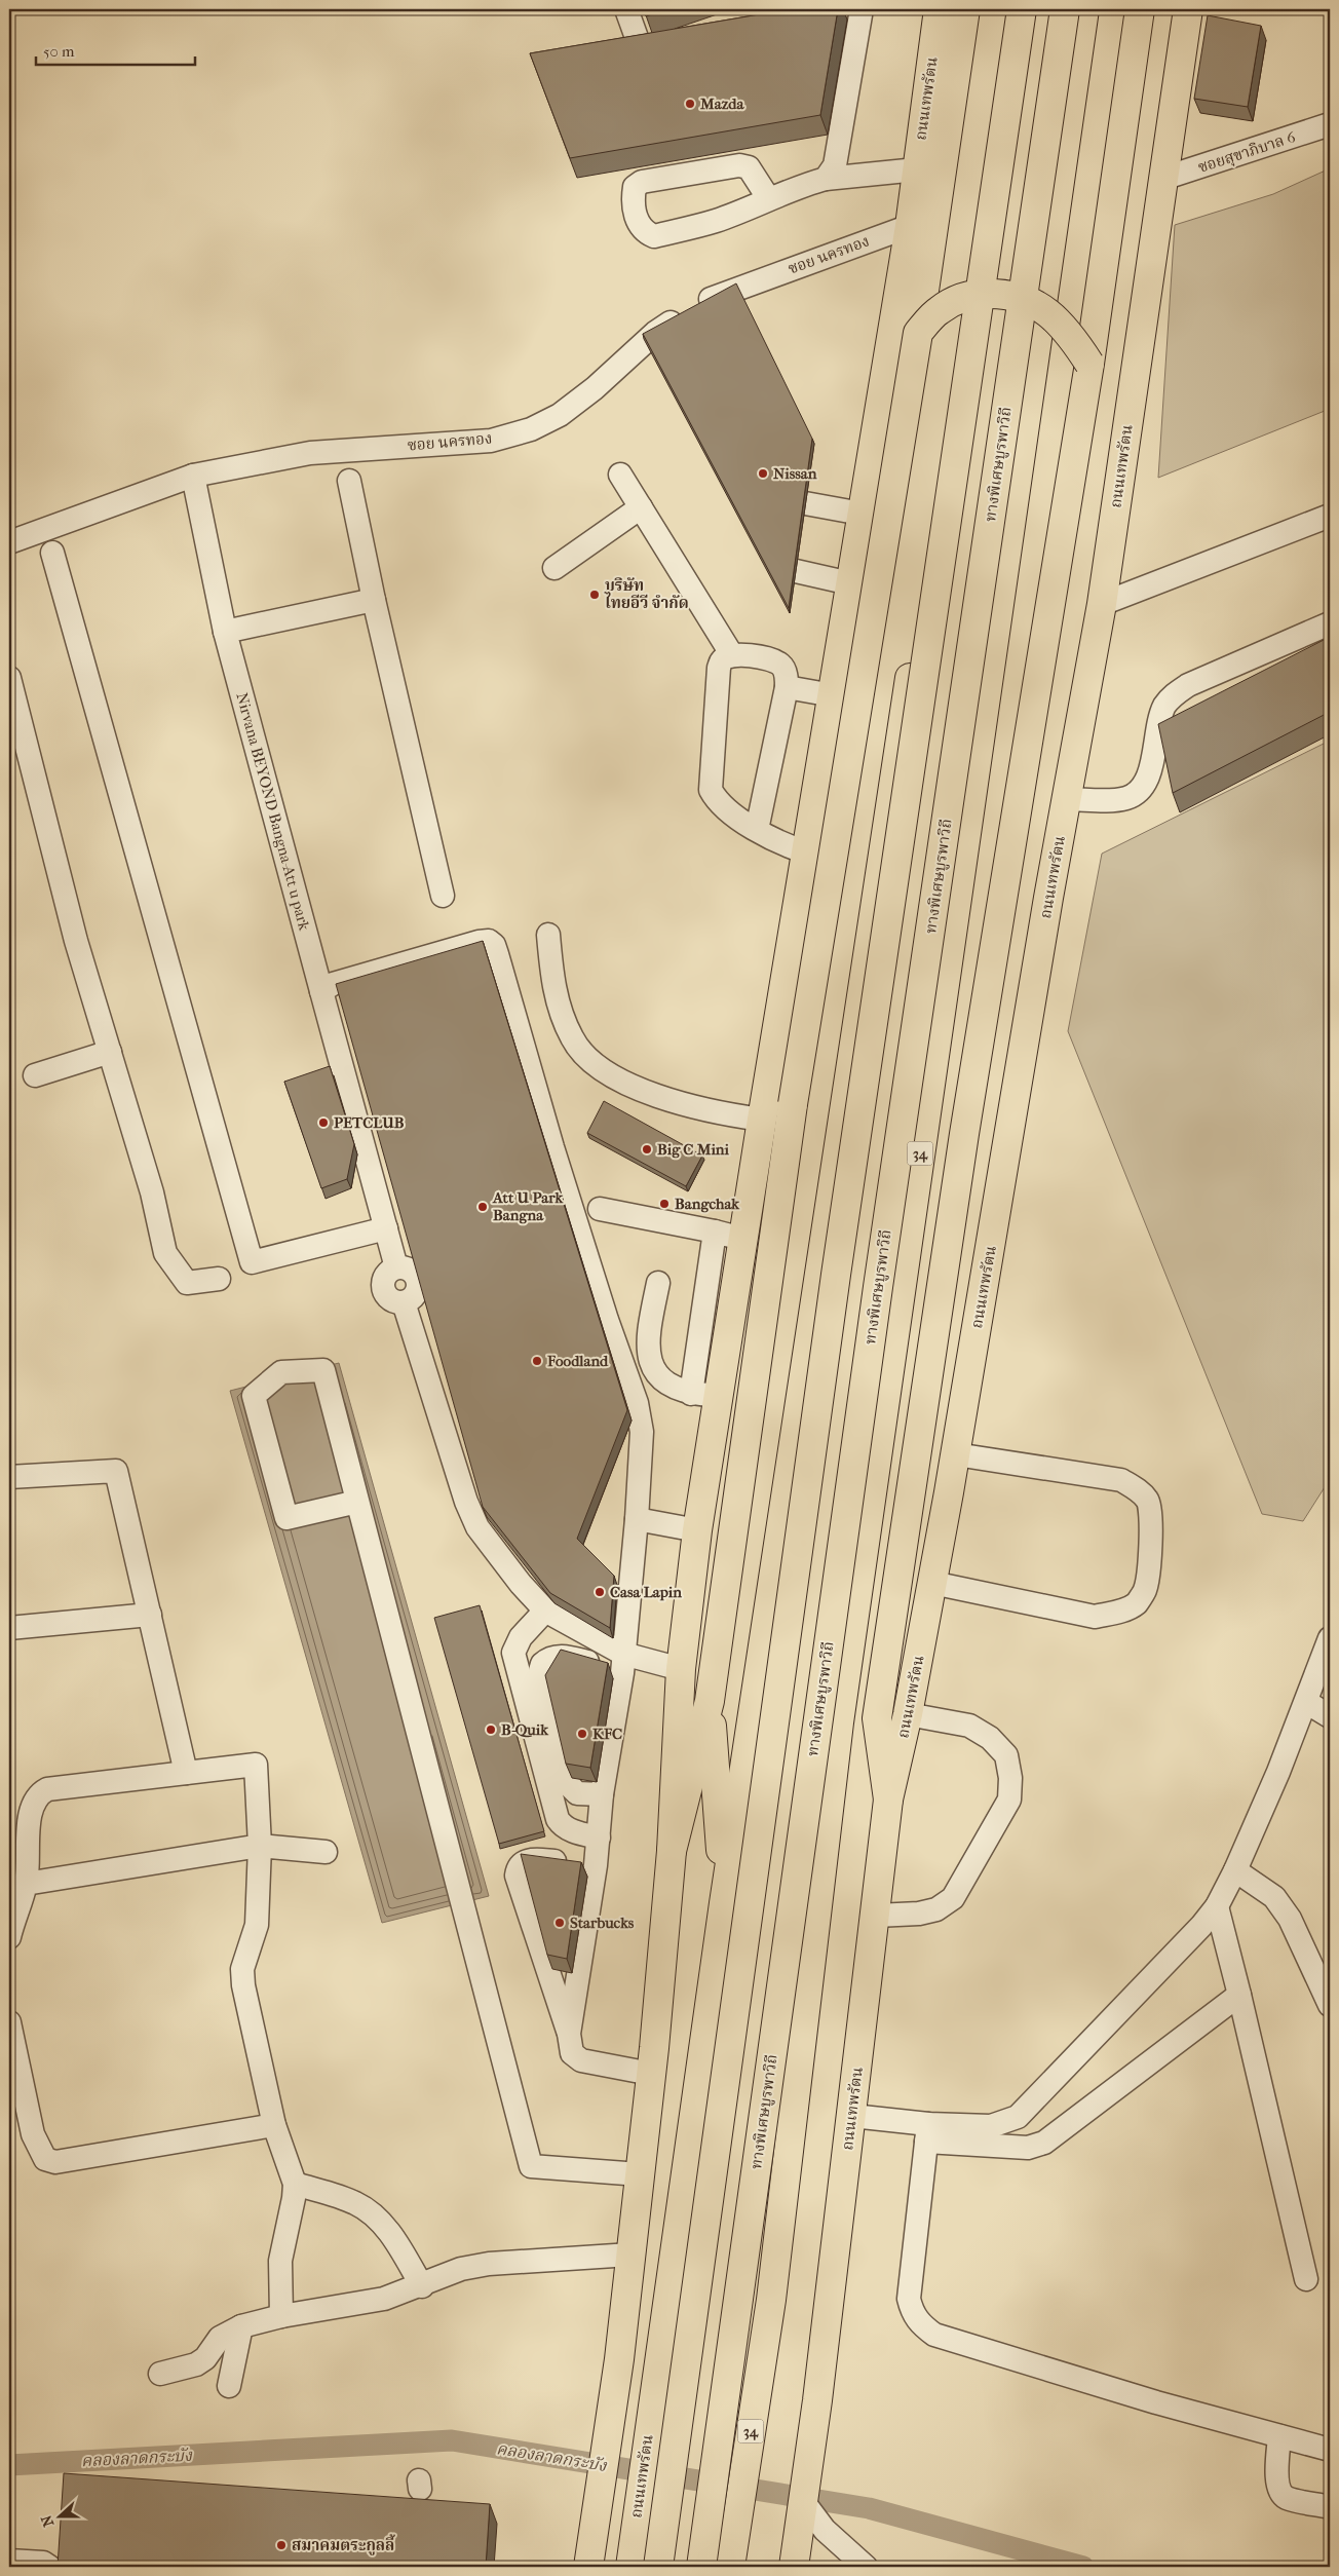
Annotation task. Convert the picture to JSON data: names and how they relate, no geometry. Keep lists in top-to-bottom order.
{
  "streets": {
    "main road": ["ถนนเทพรัตน", "ทางพิเศษบูรพาวิถี", "34"],
    "street": ["ซอยสุขาภิบาล 6", "ซอย นครทอง", "Nirvana BEYOND Bangna-Att u park"]
  },
  "crossings": [
    ["ถนนเทพรัตน", "ซอยสุขาภิบาล 6"],
    ["ถนนเทพรัตน", "ซอย นครทอง"],
    ["ซอย นครทอง", "Nirvana BEYOND Bangna-Att u park"]
  ],
  "water": ["คลองลาดกระบัง"],
  "places": [
    "Mazda",
    "Nissan",
    "บริษัท ไทยอีวี จำกัด",
    "PETCLUB",
    "Big C Mini",
    "Bangchak",
    "Att U Park Bangna",
    "Foodland",
    "Casa Lapin",
    "B-Quik",
    "KFC",
    "Starbucks",
    "สมาคมตระกูลลี้"
  ],
  "scale_bar": "50 m",
  "north": "left"
}
